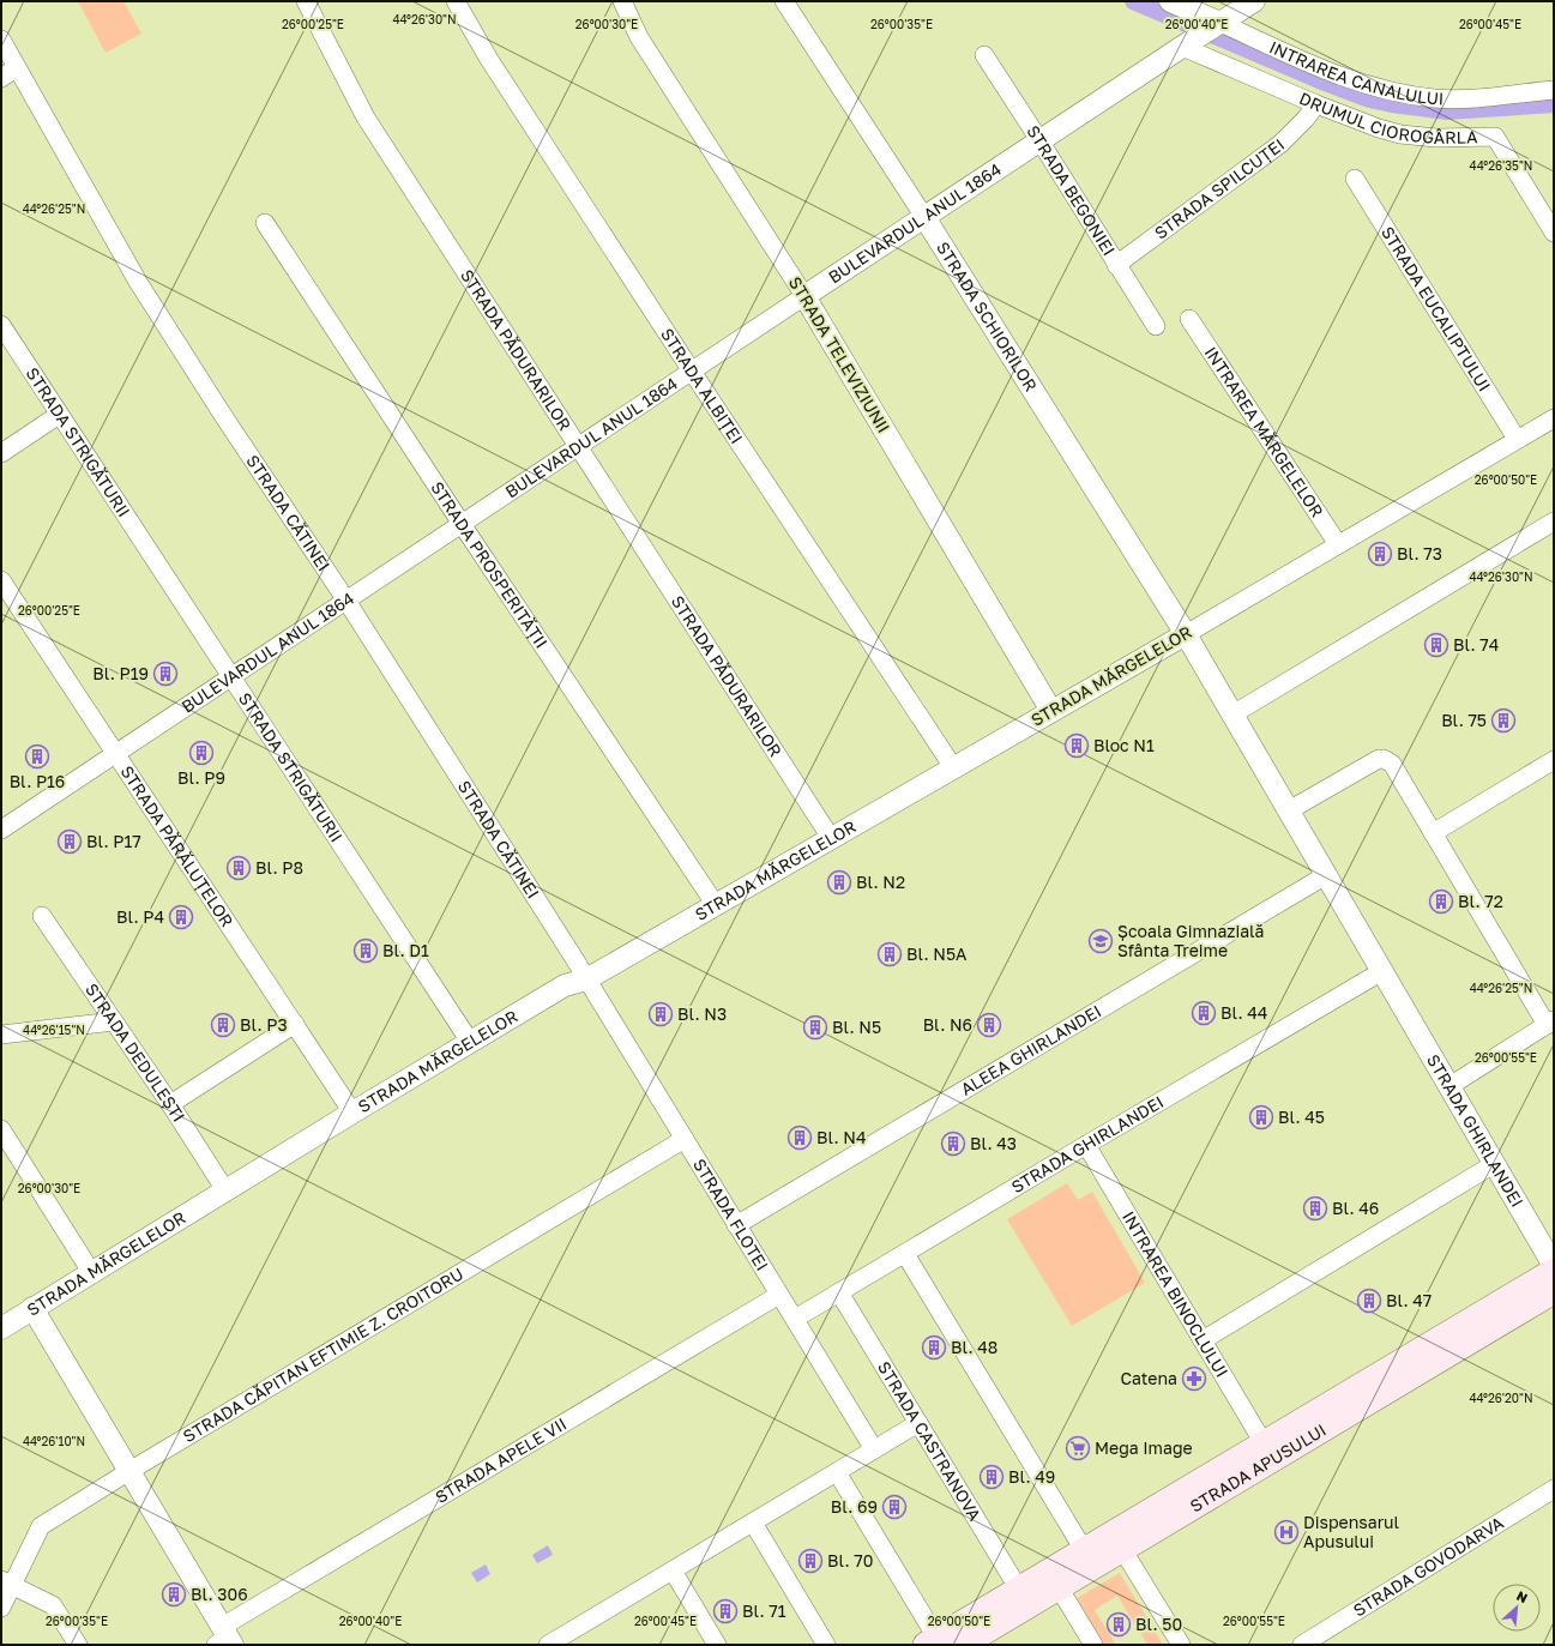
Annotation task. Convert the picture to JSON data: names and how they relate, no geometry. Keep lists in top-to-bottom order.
{
  "streets": {
    "main road": ["STRADA APUSULUI"],
    "street": [
      "INTRAREA CANALULUI",
      "DRUMUL CIOROGÂRLA",
      "STRADA SPILCUȚEI",
      "STRADA BEGONIEI",
      "BULEVARDUL ANUL 1864",
      "STRADA EUCALIPTULUI",
      "STRADA SCHIORILOR",
      "STRADA PĂDURARILOR",
      "STRADA TELEVIZIUNII",
      "STRADA ALBIȚEI",
      "INTRAREA MĂRGELELOR",
      "STRADA STRIGĂTURII",
      "STRADA CĂTINEI",
      "STRADA PROSPERITĂȚII",
      "STRADA MĂRGELELOR",
      "STRADA PĂRĂLUȚELOR",
      "ALEEA GHIRLANDEI",
      "STRADA DEDULEȘTI",
      "STRADA GHIRLANDEI",
      "STRADA FLOTEI",
      "INTRAREA BINOCLULUI",
      "STRADA CĂPITAN EFTIMIE Z. CROITORU",
      "STRADA CASTRANOVA",
      "STRADA APELE VII",
      "STRADA GOVODARVA"
    ]
  },
  "crossings": [
    ["INTRAREA CANALULUI", "BULEVARDUL ANUL 1864"],
    ["DRUMUL CIOROGÂRLA", "STRADA SPILCUȚEI"],
    ["DRUMUL CIOROGÂRLA", "BULEVARDUL ANUL 1864"],
    ["STRADA SPILCUȚEI", "STRADA BEGONIEI"],
    ["STRADA BEGONIEI", "BULEVARDUL ANUL 1864"],
    ["BULEVARDUL ANUL 1864", "STRADA SCHIORILOR"],
    ["BULEVARDUL ANUL 1864", "STRADA PĂDURARILOR"],
    ["BULEVARDUL ANUL 1864", "STRADA TELEVIZIUNII"],
    ["BULEVARDUL ANUL 1864", "STRADA ALBIȚEI"],
    ["BULEVARDUL ANUL 1864", "STRADA STRIGĂTURII"],
    ["BULEVARDUL ANUL 1864", "STRADA CĂTINEI"],
    ["BULEVARDUL ANUL 1864", "STRADA PROSPERITĂȚII"],
    ["BULEVARDUL ANUL 1864", "STRADA PĂRĂLUȚELOR"],
    ["STRADA EUCALIPTULUI", "STRADA MĂRGELELOR"],
    ["STRADA SCHIORILOR", "STRADA MĂRGELELOR"],
    ["STRADA SCHIORILOR", "STRADA GHIRLANDEI"],
    ["STRADA PĂDURARILOR", "STRADA MĂRGELELOR"],
    ["STRADA TELEVIZIUNII", "STRADA MĂRGELELOR"],
    ["STRADA ALBIȚEI", "STRADA MĂRGELELOR"],
    ["INTRAREA MĂRGELELOR", "STRADA MĂRGELELOR"],
    ["STRADA STRIGĂTURII", "STRADA MĂRGELELOR"],
    ["STRADA CĂTINEI", "STRADA MĂRGELELOR"],
    ["STRADA CĂTINEI", "STRADA FLOTEI"],
    ["STRADA PROSPERITĂȚII", "STRADA MĂRGELELOR"],
    ["STRADA MĂRGELELOR", "STRADA PĂRĂLUȚELOR"],
    ["STRADA MĂRGELELOR", "STRADA DEDULEȘTI"],
    ["STRADA MĂRGELELOR", "STRADA GHIRLANDEI"],
    ["STRADA MĂRGELELOR", "STRADA FLOTEI"],
    ["ALEEA GHIRLANDEI", "STRADA GHIRLANDEI"],
    ["ALEEA GHIRLANDEI", "STRADA FLOTEI"],
    ["STRADA GHIRLANDEI", "STRADA FLOTEI"],
    ["STRADA GHIRLANDEI", "INTRAREA BINOCLULUI"],
    ["STRADA GHIRLANDEI", "STRADA CASTRANOVA"],
    ["STRADA FLOTEI", "STRADA CĂPITAN EFTIMIE Z. CROITORU"],
    ["STRADA FLOTEI", "STRADA APELE VII"],
    ["INTRAREA BINOCLULUI", "STRADA APUSULUI"],
    ["STRADA CASTRANOVA", "STRADA APUSULUI"]
  ],
  "places": {
    "building": [
      "Bl. 73",
      "Bl. 74",
      "Bl. P19",
      "Bl. 75",
      "Bloc N1",
      "Bl. P9",
      "Bl. P16",
      "Bl. P17",
      "Bl. P8",
      "Bl. N2",
      "Bl. 72",
      "Bl. P4",
      "Bl. D1",
      "Bl. N5A",
      "Bl. 44",
      "Bl. N3",
      "Bl. P3",
      "Bl. N6",
      "Bl. N5",
      "Bl. 45",
      "Bl. N4",
      "Bl. 43",
      "Bl. 46",
      "Bl. 47",
      "Bl. 48",
      "Bl. 49",
      "Bl. 69",
      "Bl. 70",
      "Bl. 306",
      "Bl. 71",
      "Bl. 50"
    ],
    "school or university": ["Școala Gimnazială Sfânta Treime"],
    "pharmacy": ["Catena"],
    "supermarket": ["Mega Image"],
    "hospital": ["Dispensarul Apusului"]
  },
  "north": "top right",
  "coordinates": [
    "44°26'30\"N",
    "26°00'25\"E",
    "26°00'30\"E",
    "26°00'35\"E",
    "26°00'40\"E",
    "26°00'45\"E",
    "44°26'35\"N",
    "44°26'25\"N",
    "26°00'50\"E",
    "44°26'15\"N",
    "26°00'55\"E",
    "44°26'20\"N",
    "44°26'10\"N"
  ]
}
